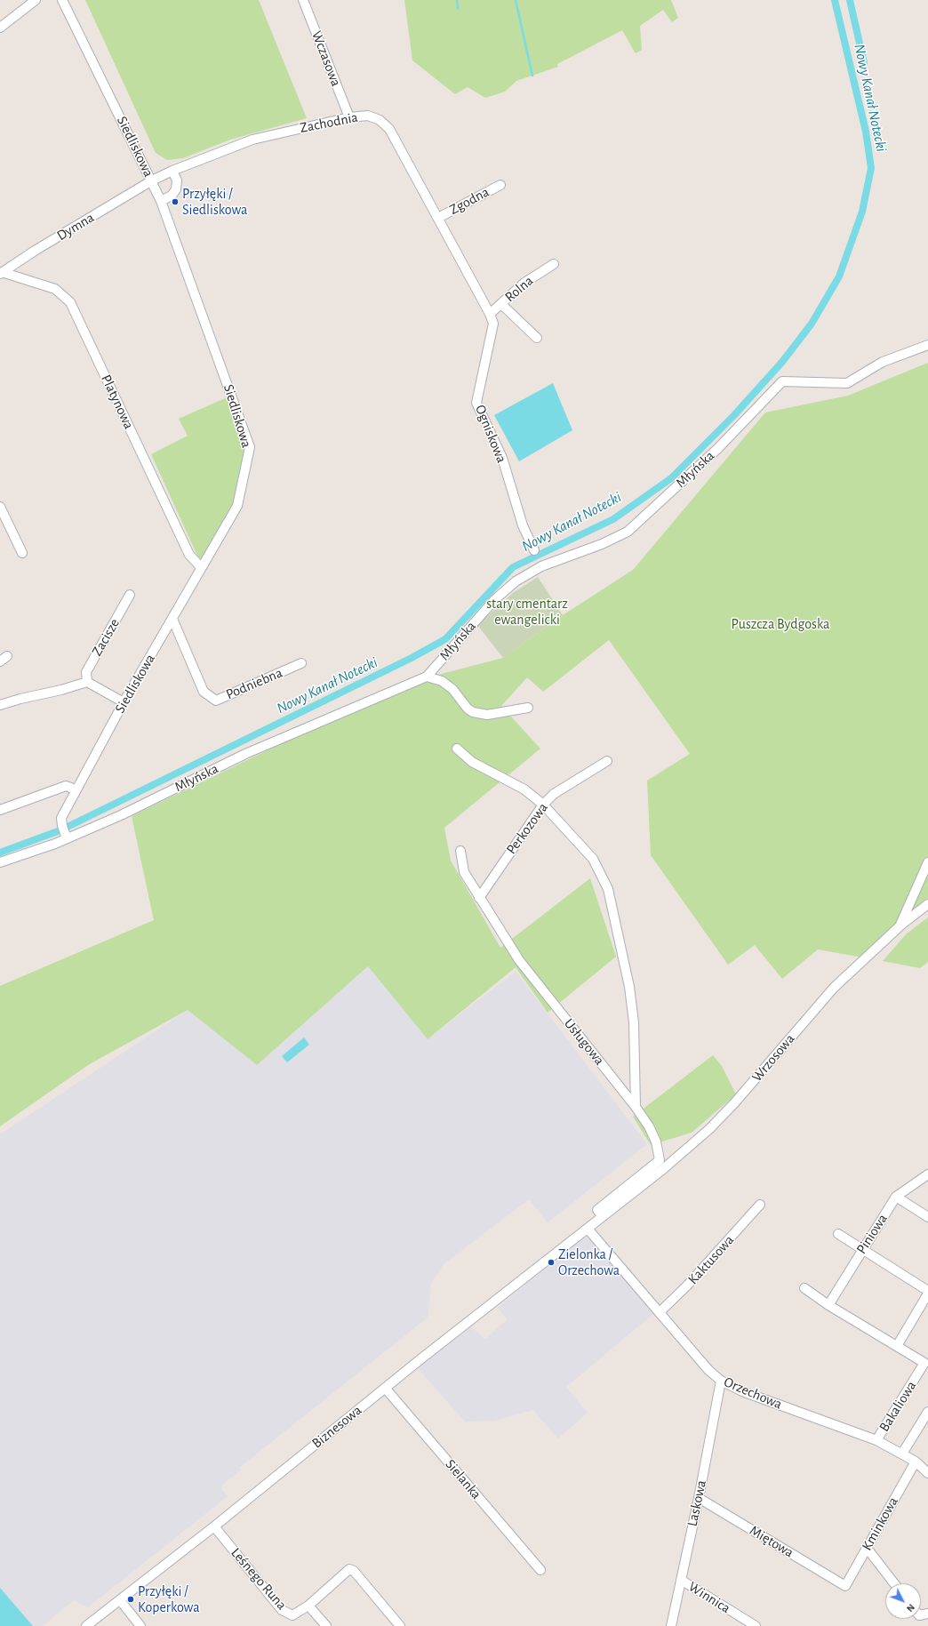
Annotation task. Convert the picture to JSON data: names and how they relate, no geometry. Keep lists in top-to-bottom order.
{
  "streets": {
    "street": [
      "Wczasowa",
      "Zachodnia",
      "Siedliskowa",
      "Zgodna",
      "Dymna",
      "Rolna",
      "Platynowa",
      "Ogniskowa",
      "Młyńska",
      "Zacisze",
      "Podniebna",
      "Perkozowa",
      "Usługowa",
      "Wrzosowa",
      "Piniowa",
      "Kaktusowa",
      "Orzechowa",
      "Bakaliowa",
      "Biznesowa",
      "Sielanka",
      "Laskowa",
      "Kminkowa",
      "Miętowa",
      "Leśnego Runa",
      "Winnica"
    ]
  },
  "crossings": [
    ["Wczasowa", "Zachodnia"],
    ["Zachodnia", "Siedliskowa"],
    ["Zachodnia", "Zgodna"],
    ["Zachodnia", "Dymna"],
    ["Zachodnia", "Rolna"],
    ["Zachodnia", "Ogniskowa"],
    ["Siedliskowa", "Dymna"],
    ["Siedliskowa", "Platynowa"],
    ["Siedliskowa", "Młyńska"],
    ["Siedliskowa", "Podniebna"],
    ["Dymna", "Platynowa"],
    ["Rolna", "Ogniskowa"],
    ["Perkozowa", "Usługowa"],
    ["Usługowa", "Wrzosowa"],
    ["Wrzosowa", "Orzechowa"],
    ["Wrzosowa", "Biznesowa"],
    ["Piniowa", "Bakaliowa"],
    ["Kaktusowa", "Orzechowa"],
    ["Orzechowa", "Bakaliowa"],
    ["Orzechowa", "Biznesowa"],
    ["Orzechowa", "Laskowa"],
    ["Orzechowa", "Kminkowa"],
    ["Biznesowa", "Sielanka"],
    ["Biznesowa", "Leśnego Runa"],
    ["Laskowa", "Miętowa"],
    ["Laskowa", "Winnica"],
    ["Kminkowa", "Miętowa"]
  ],
  "water": ["Nowy Kanał Notecki"],
  "parks": ["stary cmentarz ewangelicki", "Puszcza Bydgoska"],
  "places": ["Przyłęki / Siedliskowa", "Zielonka / Orzechowa", "Przyłęki / Koperkowa"],
  "north": "bottom right"
}
